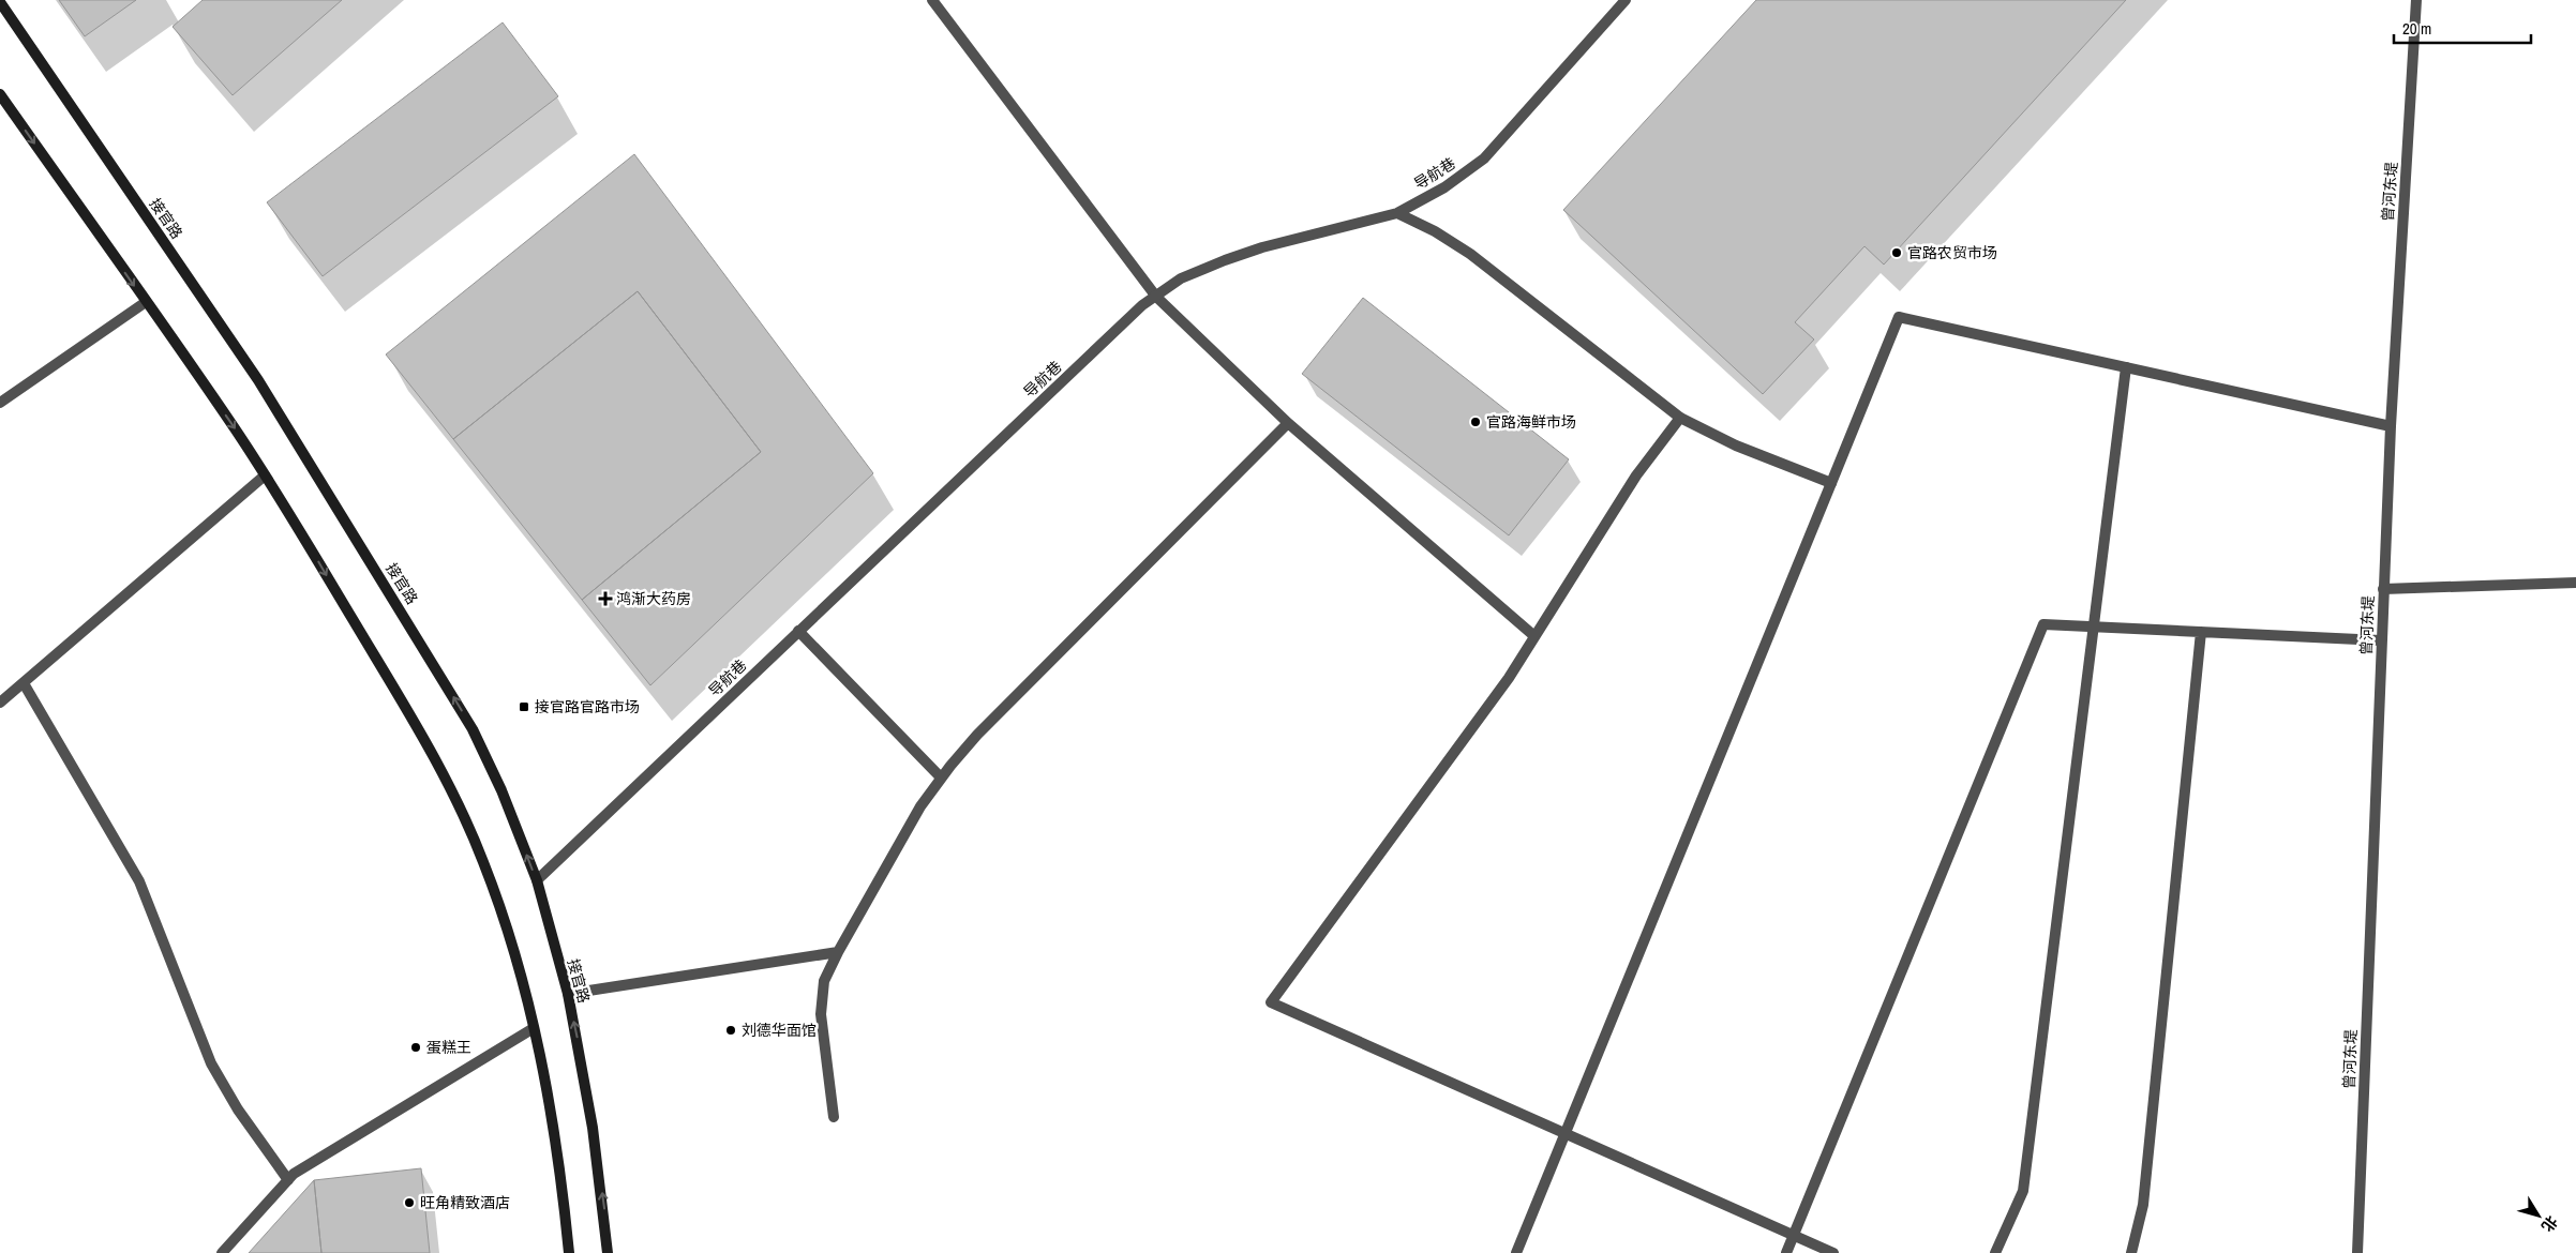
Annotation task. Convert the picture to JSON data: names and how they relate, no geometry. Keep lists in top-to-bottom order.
{
  "streets": {
    "main road": ["接官路"],
    "street": ["导航巷", "曾河东堤"]
  },
  "crossings": [
    ["导航巷", "接官路"]
  ],
  "places": {
    "other": [
      "官路农贸市场",
      "官路海鲜市场",
      "刘德华面馆",
      "蛋糕王",
      "旺角精致酒店"
    ],
    "health": ["鸿渐大药房"],
    "transit": ["接官路官路市场"]
  },
  "scale_bar": "20 m",
  "north": "bottom right"
}
